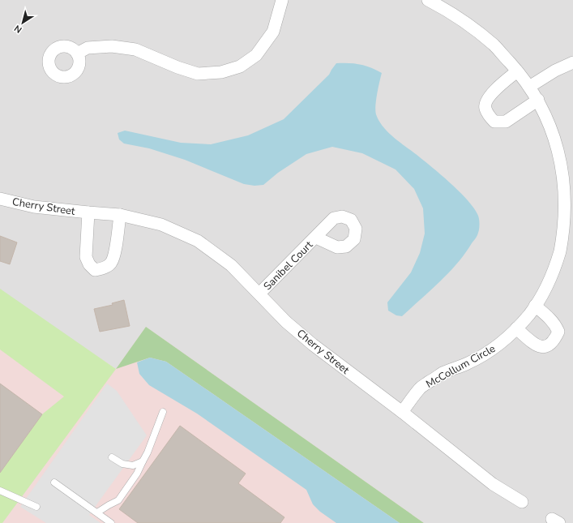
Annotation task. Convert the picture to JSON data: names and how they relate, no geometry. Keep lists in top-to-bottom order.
{
  "streets": {
    "street": ["Cherry Street", "Sanibel Court", "McCollum Circle"]
  },
  "crossings": [
    ["Cherry Street", "Sanibel Court"],
    ["Cherry Street", "McCollum Circle"]
  ],
  "north": "bottom left"
}
